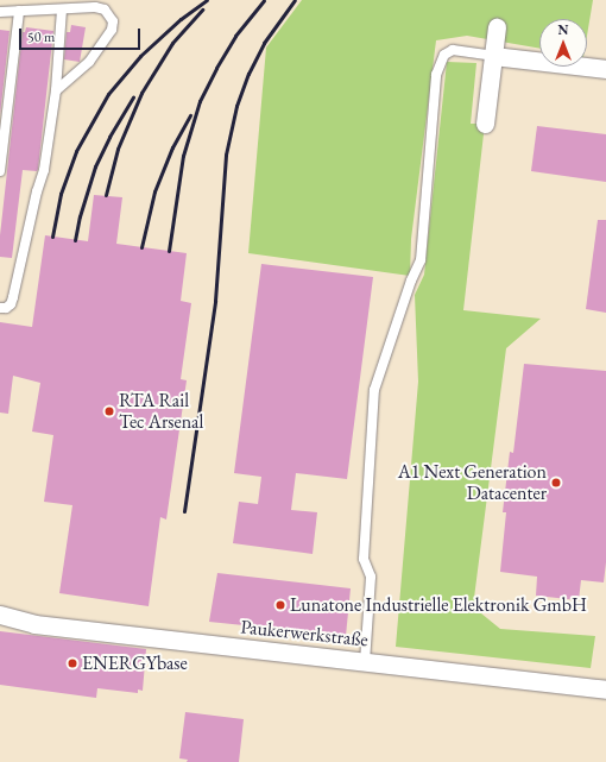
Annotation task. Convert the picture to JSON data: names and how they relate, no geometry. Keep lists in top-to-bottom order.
{
  "streets": {
    "street": ["Paukerwerkstraße"]
  },
  "places": [
    "RTA Rail Tec Arsenal",
    "A1 Next Generation Datacenter",
    "Lunatone Industrielle Elektronik GmbH",
    "ENERGYbase"
  ],
  "scale_bar": "50 m",
  "north": "top"
}
